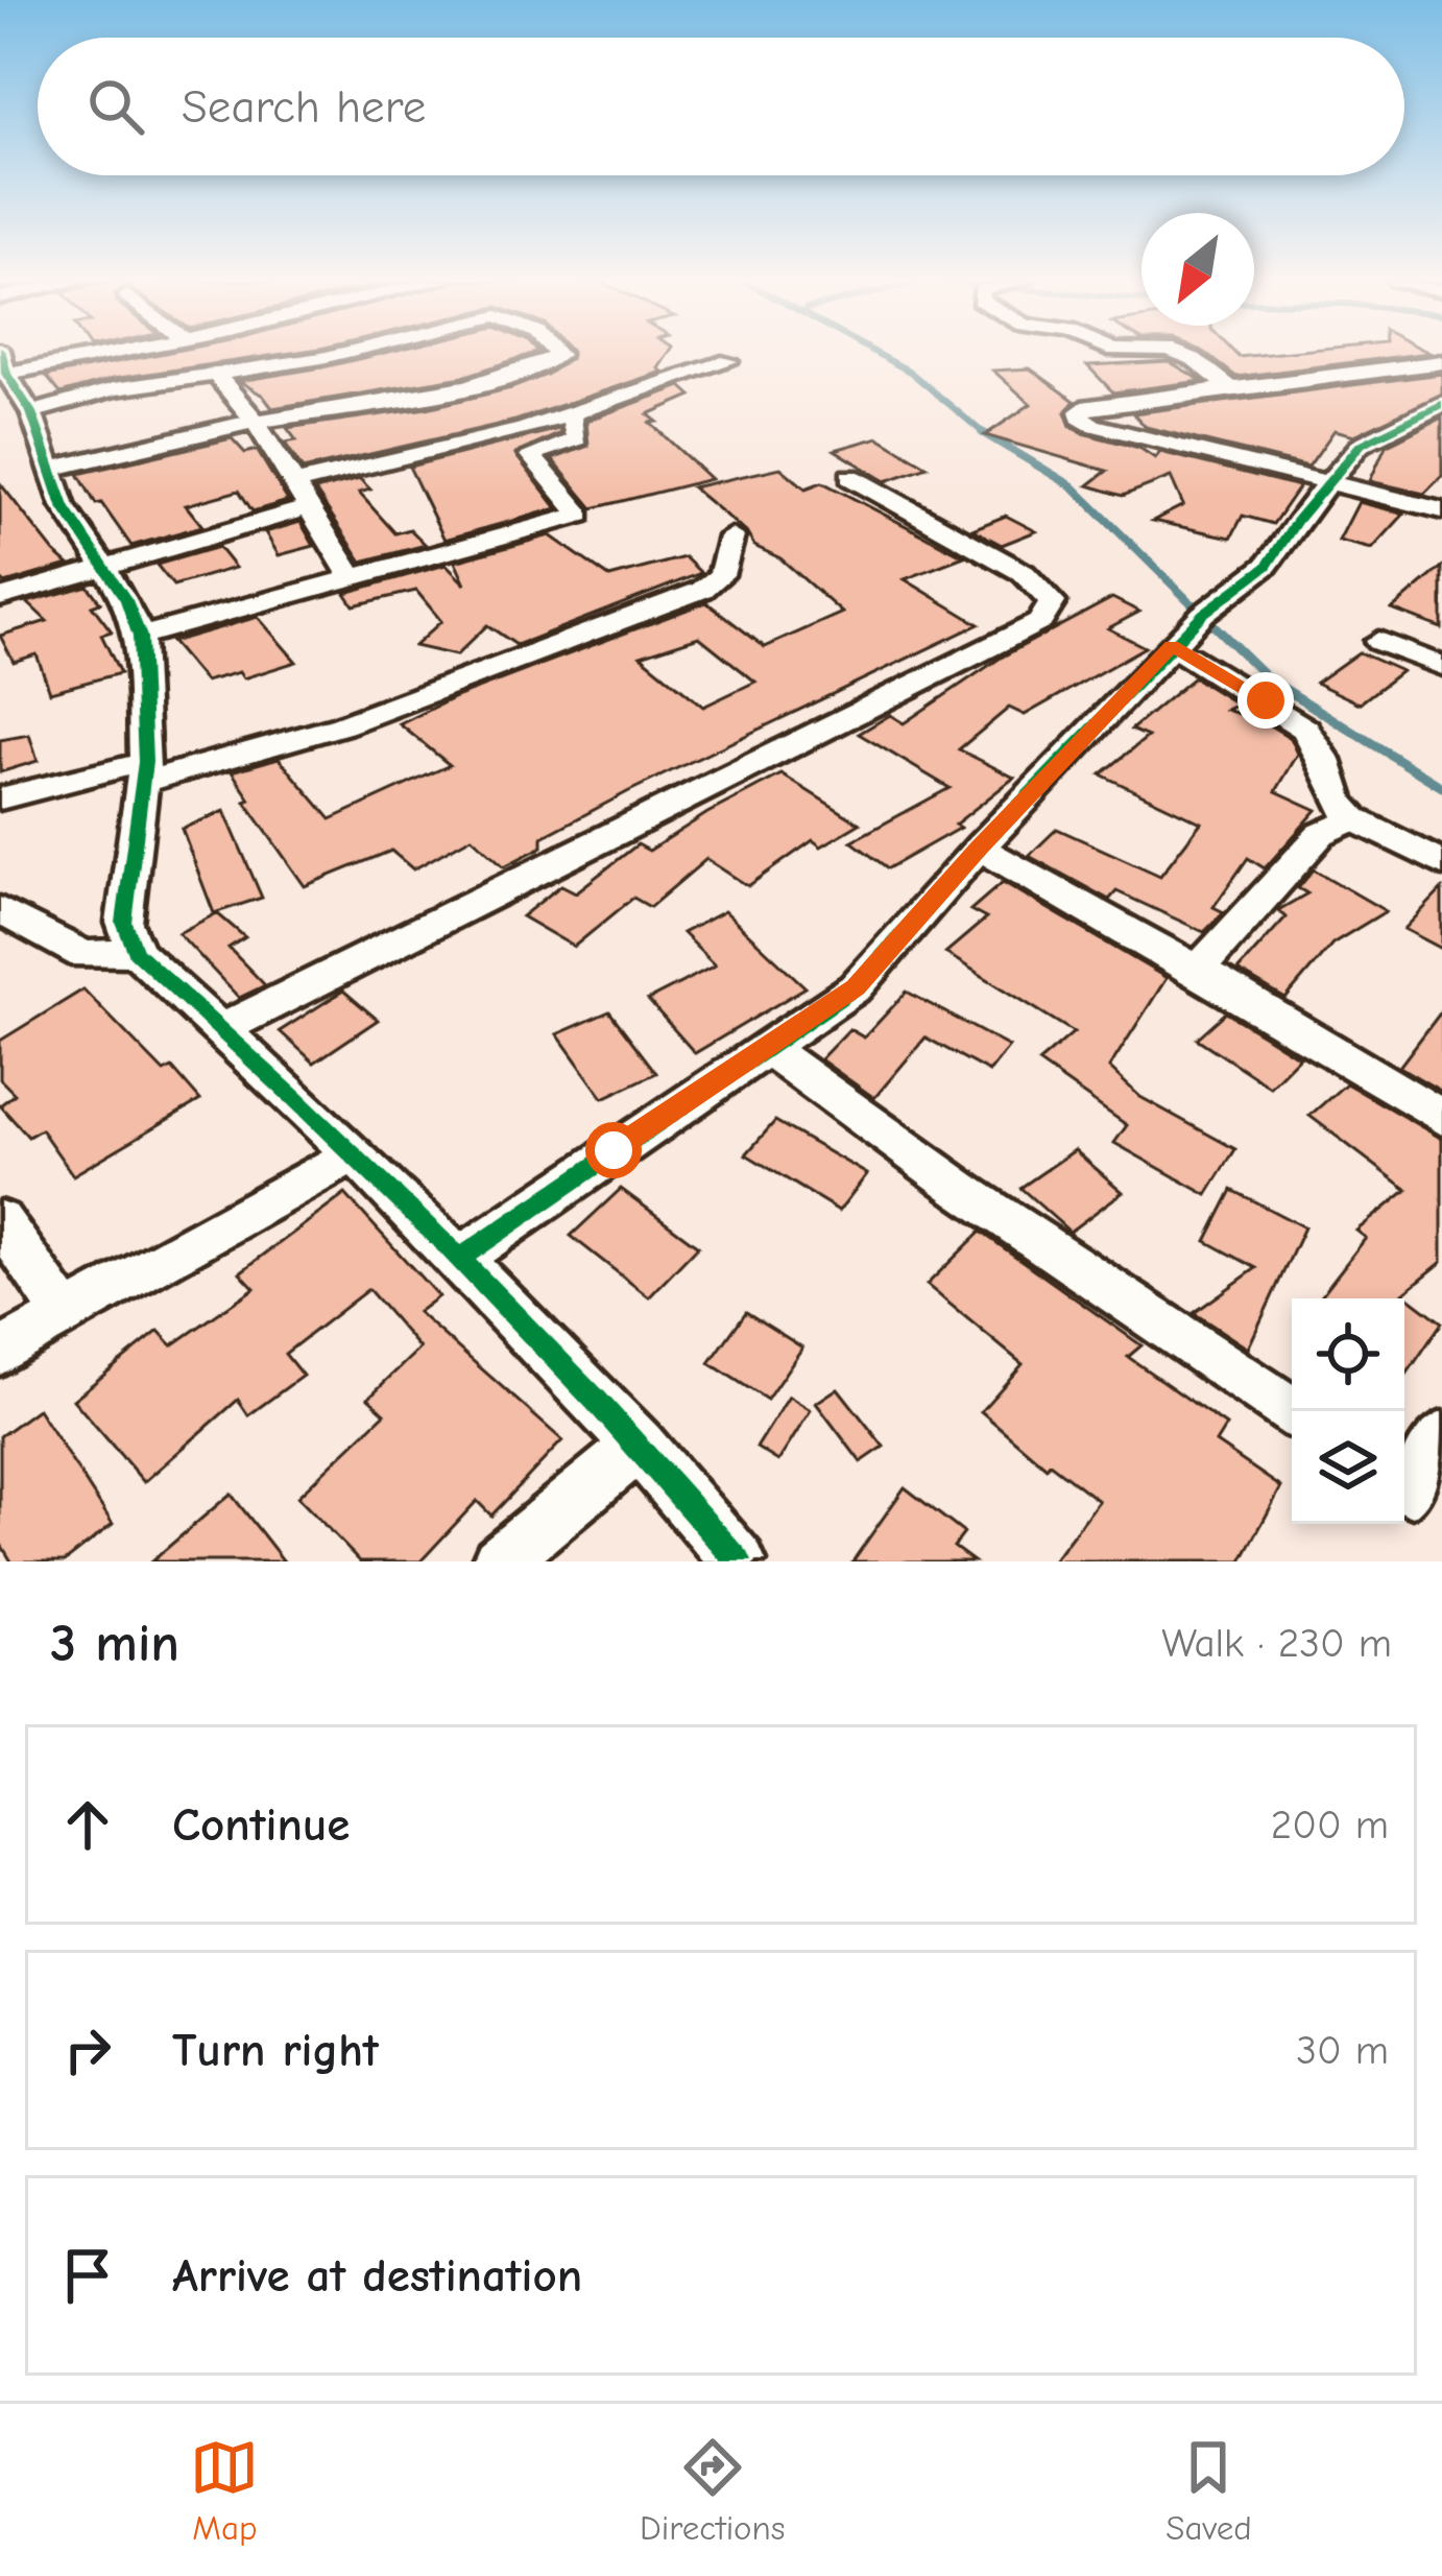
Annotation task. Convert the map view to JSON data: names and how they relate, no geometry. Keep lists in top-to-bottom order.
{
  "north": "bottom left",
  "page": {
    "search": "Search here",
    "heading": ["3 min", "Walk · 230 m"],
    "list": [
      ["Continue", "200 m"],
      ["Turn right", "30 m"],
      "Arrive at destination"
    ],
    "nav": ["Map", "Directions", "Saved"]
  }
}
